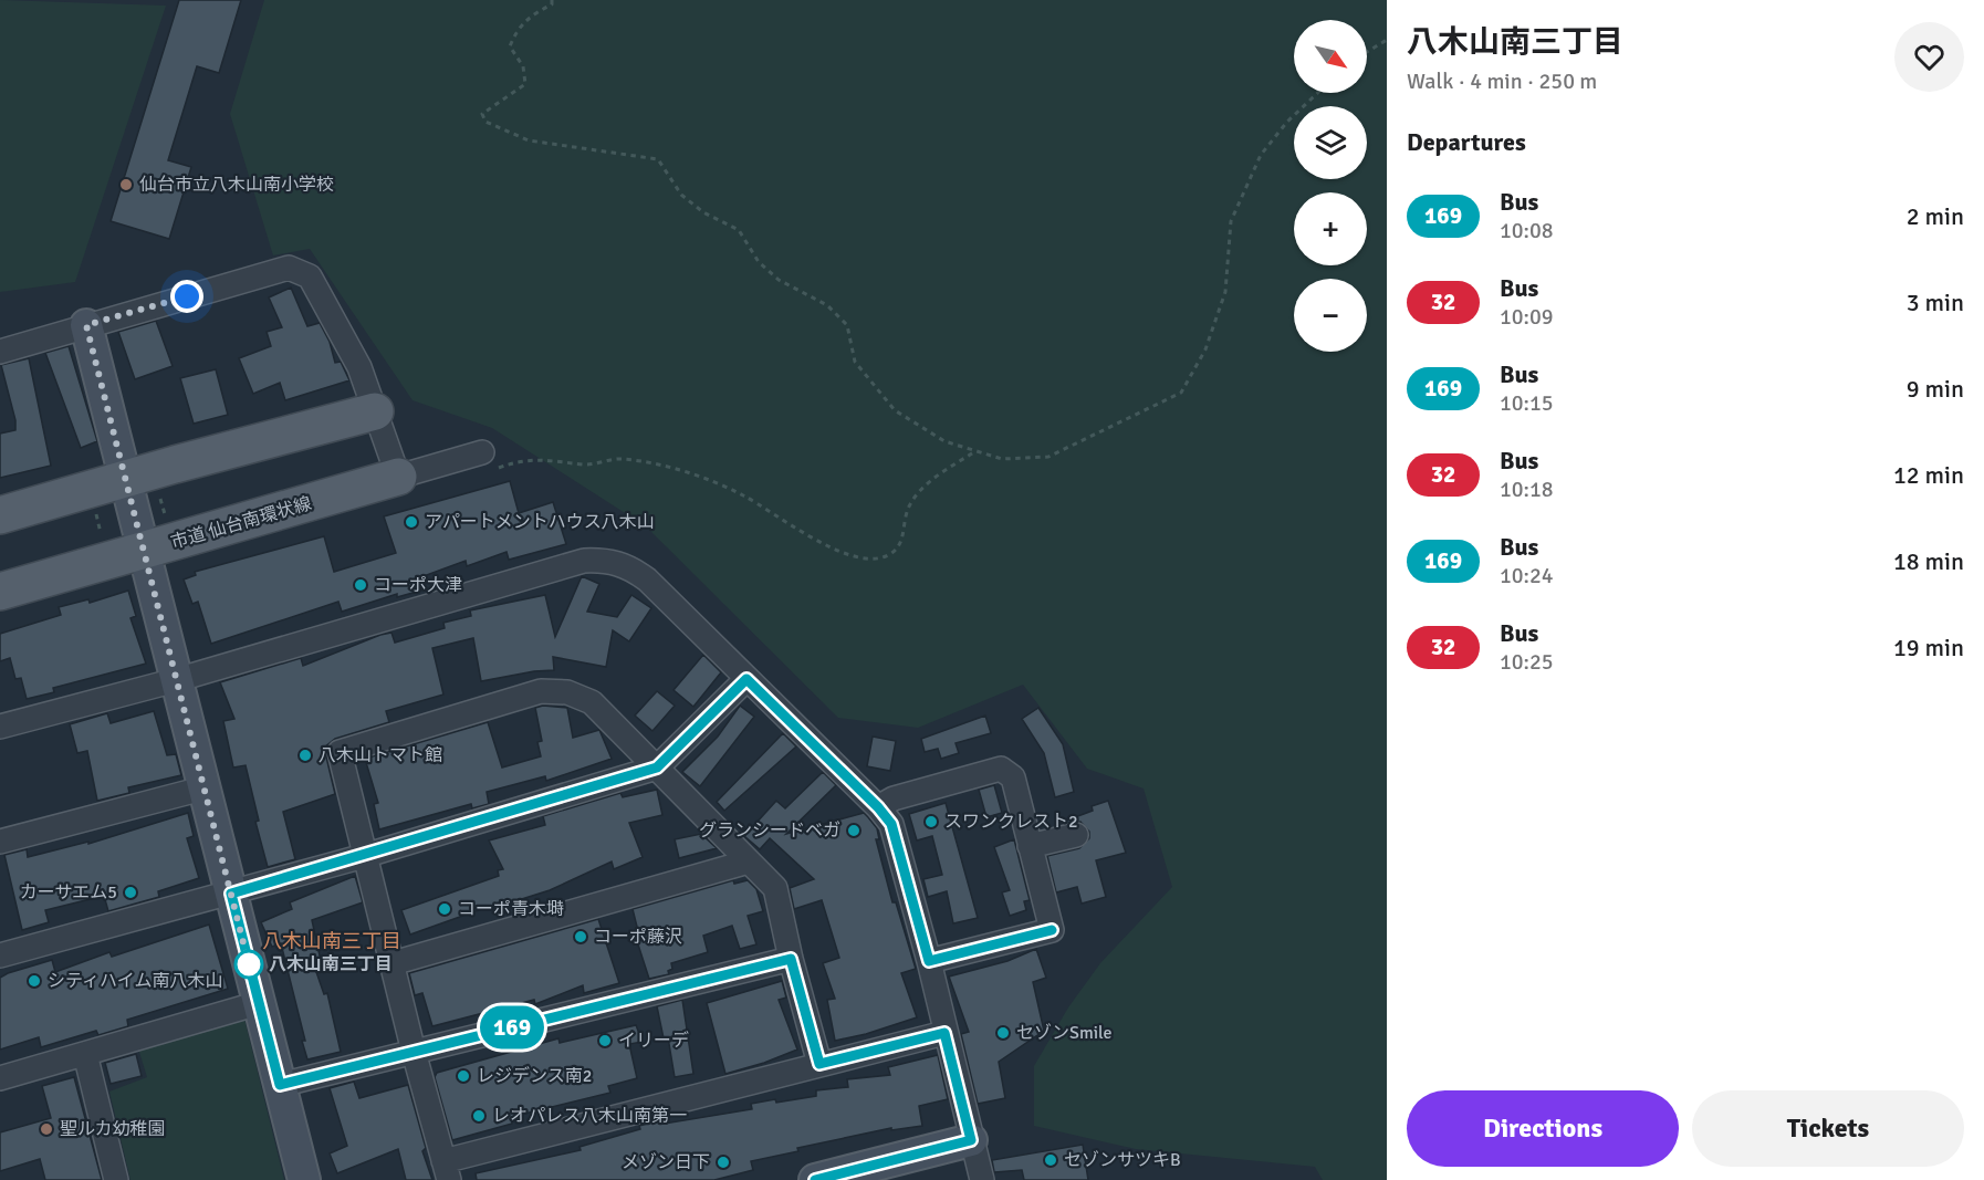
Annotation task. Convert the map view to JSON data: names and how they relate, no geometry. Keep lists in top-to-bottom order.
{
  "streets": {
    "main road": ["市道 仙台南環状線"]
  },
  "districts": ["八木山南三丁目"],
  "places": [
    "仙台市立八木山南小学校",
    "アパートメントハウス八木山",
    "コーポ大津",
    "八木山トマト館",
    "スワンクレスト2",
    "グランシードベガ",
    "カーサエム5",
    "コーポ青木塒",
    "コーポ藤沢",
    "八木山南三丁目",
    "シティハイム南八木山",
    "セゾンSmile",
    "イリーデ",
    "レジデンス南2",
    "レオパレス八木山南第一",
    "聖ルカ幼稚園",
    "セゾンサツキB",
    "メゾン日下"
  ],
  "lines": ["bus line 169"],
  "north": "bottom right",
  "page": {
    "on_map": "169",
    "heading": [
      ["八木山南三丁目", "Walk · 4 min · 250 m"],
      "Departures"
    ],
    "map_buttons": ["+", "−"],
    "list": [
      {
        "mark": "169",
        "name": "Bus",
        "note": "10:08",
        "value": "2 min"
      },
      {
        "mark": "32",
        "name": "Bus",
        "note": "10:09",
        "value": "3 min"
      },
      {
        "mark": "169",
        "name": "Bus",
        "note": "10:15",
        "value": "9 min"
      },
      {
        "mark": "32",
        "name": "Bus",
        "note": "10:18",
        "value": "12 min"
      },
      {
        "mark": "169",
        "name": "Bus",
        "note": "10:24",
        "value": "18 min"
      },
      {
        "mark": "32",
        "name": "Bus",
        "note": "10:25",
        "value": "19 min"
      }
    ],
    "buttons": ["Directions", "Tickets"]
  }
}
